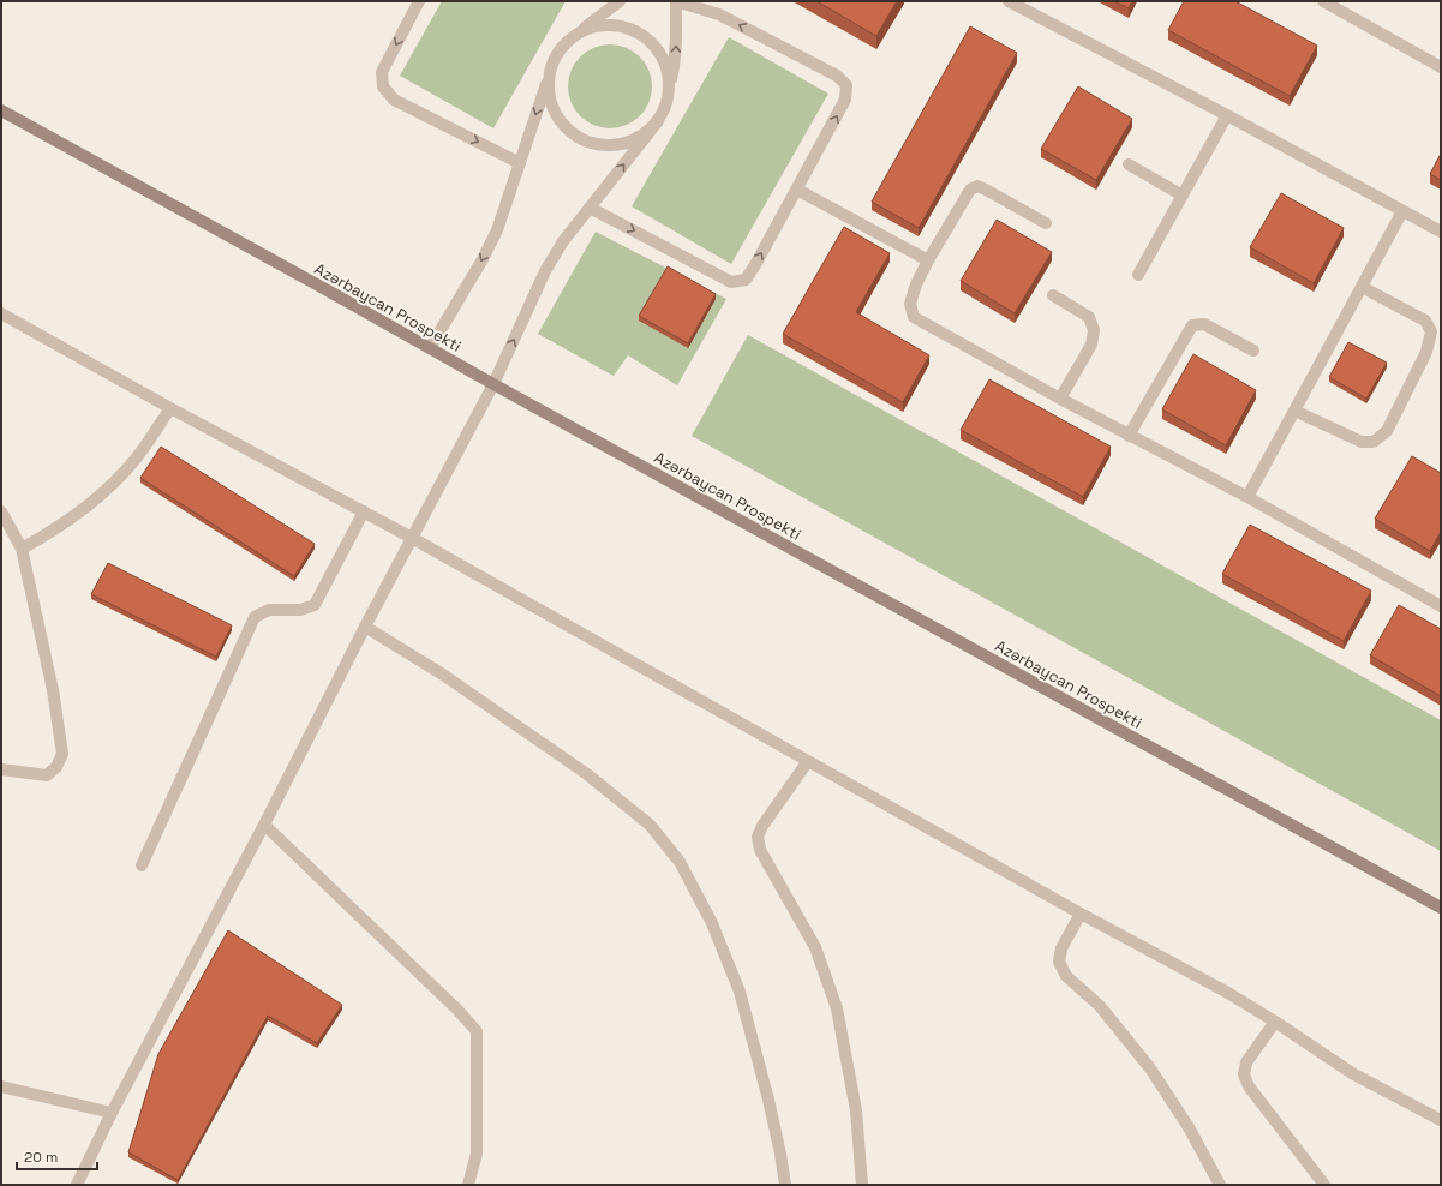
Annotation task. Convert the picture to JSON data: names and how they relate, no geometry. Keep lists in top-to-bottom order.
{
  "streets": {
    "street": ["Azərbaycan Prospekti"]
  },
  "scale_bar": "20 m"
}
